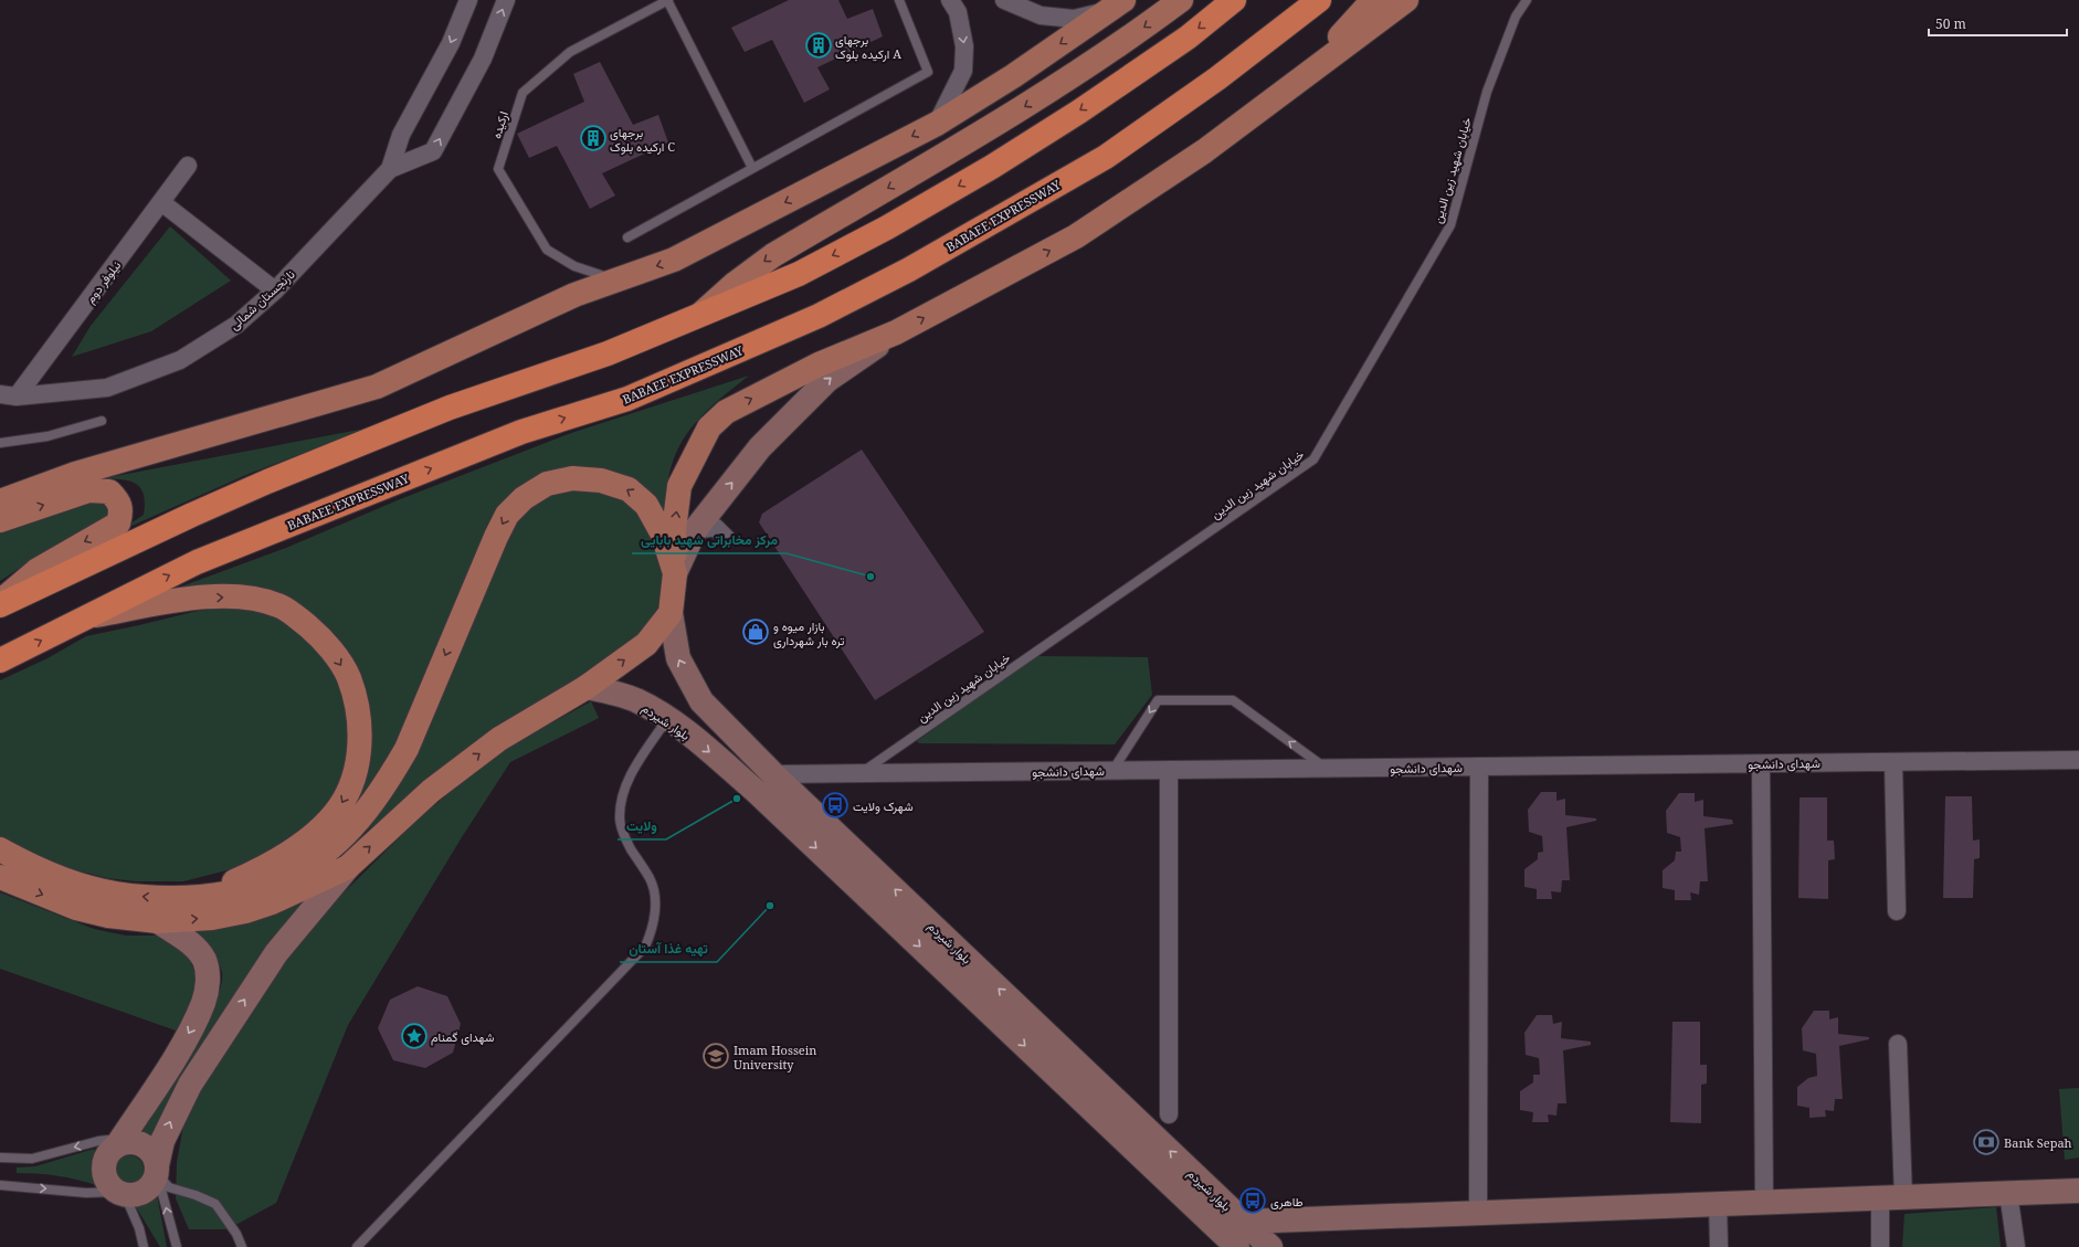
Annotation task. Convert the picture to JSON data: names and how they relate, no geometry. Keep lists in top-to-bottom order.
{
  "streets": {
    "highway": ["BABAEE EXPRESSWAY"],
    "main road": ["بلوار شیردم"],
    "street": ["نیلوفر دوم", "نارنجستان شمالی", "شهدای دانشجو"],
    "lane": ["ارکیده", "خیابان شهید زین الدین"]
  },
  "crossings": [
    ["خیابان شهید زین الدین", "شهدای دانشجو"],
    ["نیلوفر دوم", "نارنجستان شمالی"],
    ["بلوار شیردم", "شهدای دانشجو"]
  ],
  "places": {
    "building": ["برجهای ارکیده بلوک A", "برجهای ارکیده بلوک C"],
    "other": ["مرکز مخابراتی شهید بابایی", "ولایت", "تهیه غذا آستان"],
    "shop": ["بازار میوه و تره بار شهرداری"],
    "bus stop": ["شهرک ولایت", "طاهری"],
    "place": ["شهدای گمنام"],
    "school or university": ["Imam Hossein University"],
    "bank": ["Bank Sepah"]
  },
  "scale_bar": "50 m"
}
